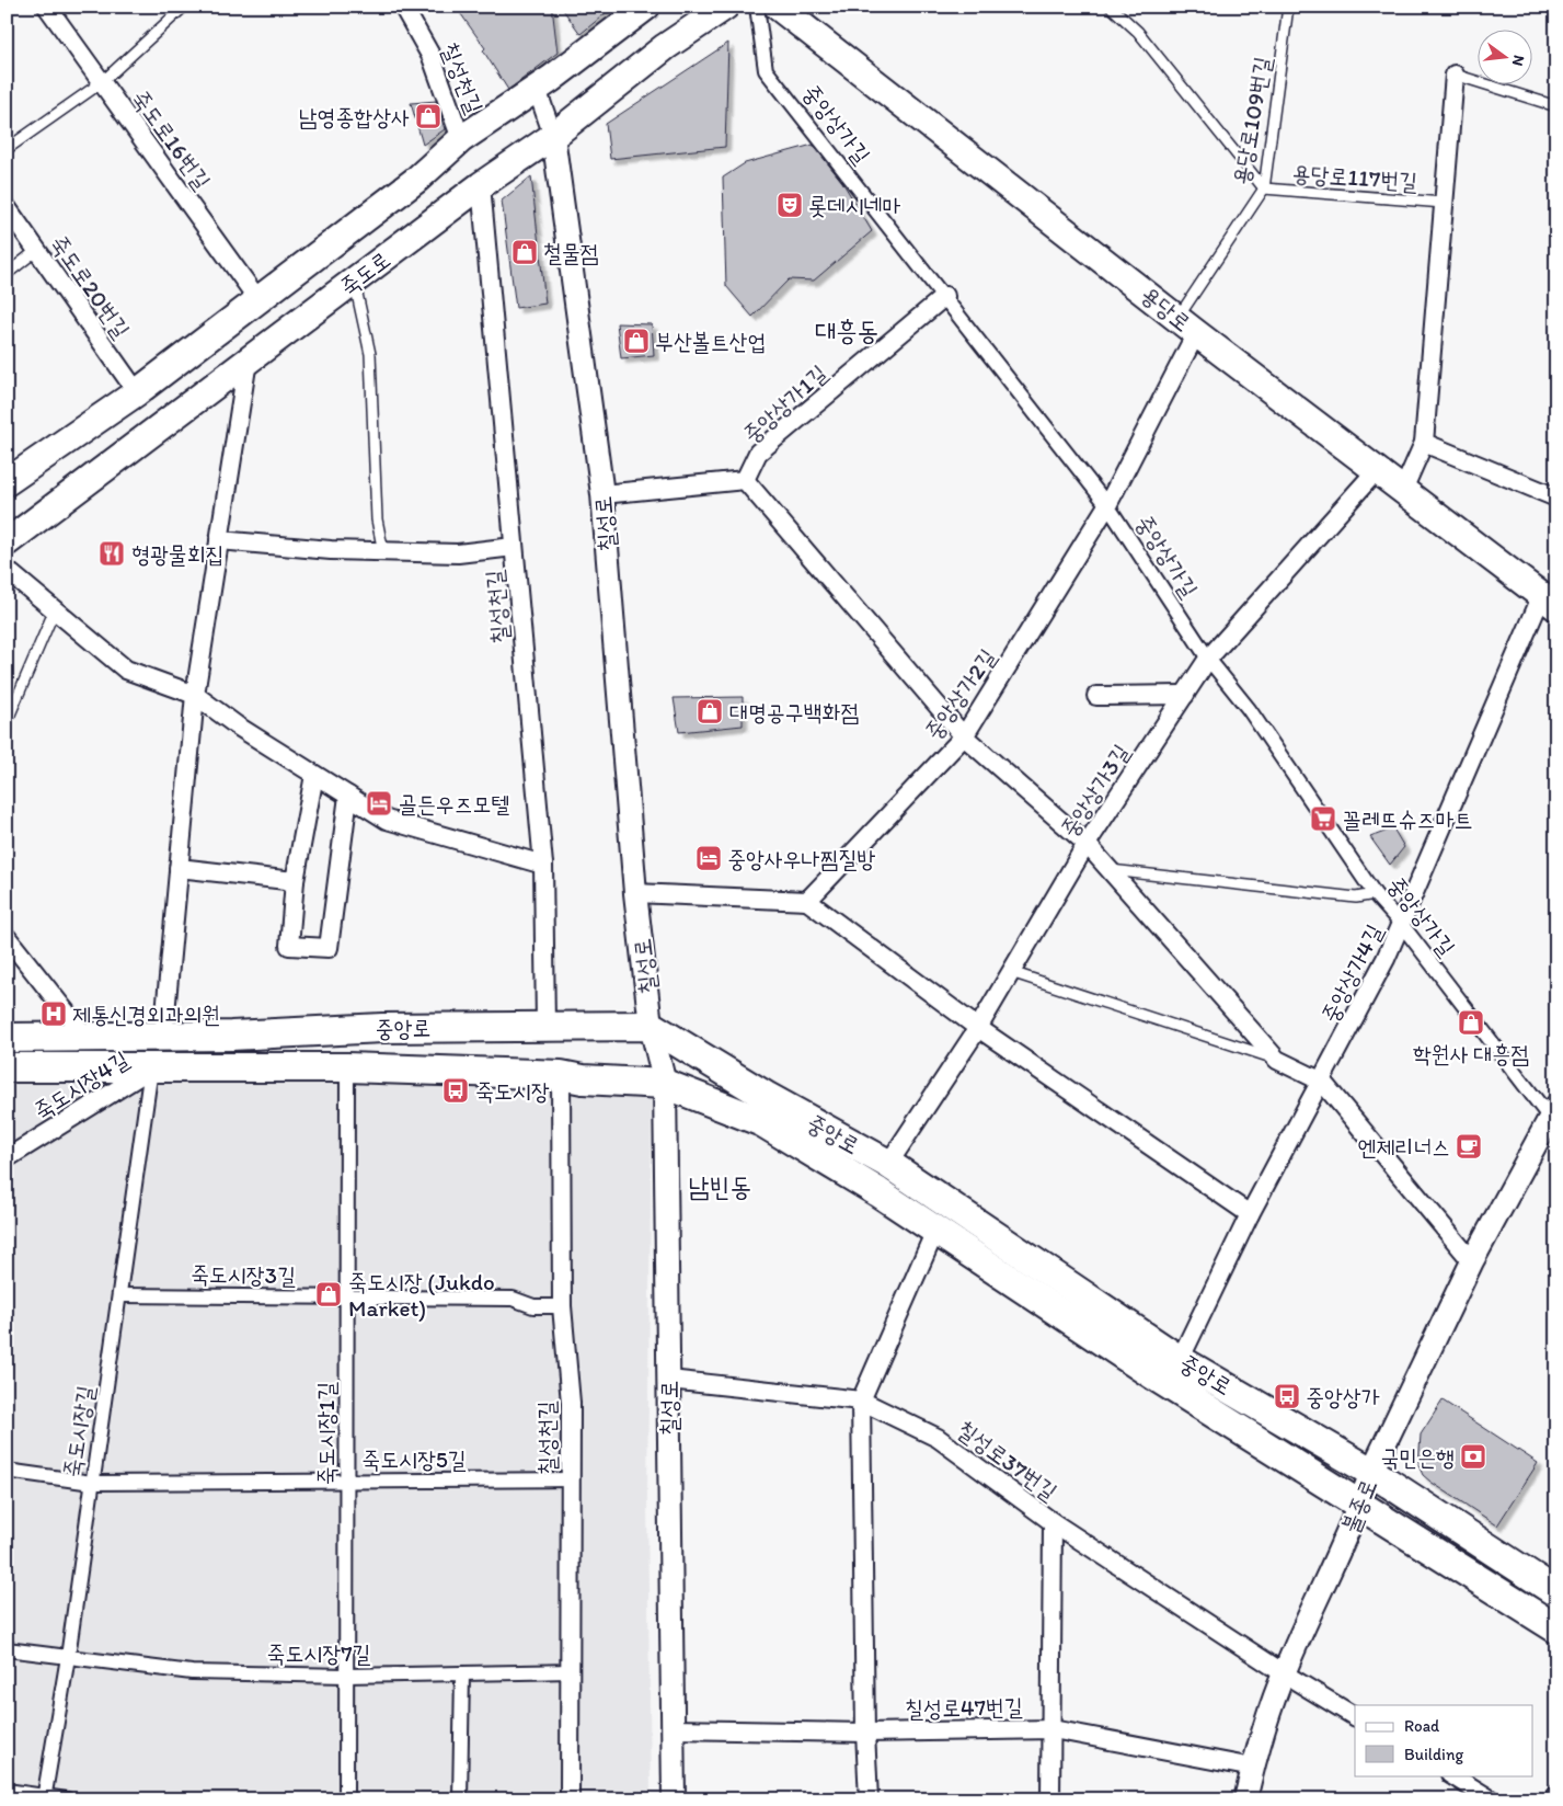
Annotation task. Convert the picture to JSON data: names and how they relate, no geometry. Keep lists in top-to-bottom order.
{
  "streets": {
    "main road": ["죽도로", "용당로", "중앙로"],
    "street": [
      "칠성천길",
      "중앙상가길",
      "죽도로16번길",
      "죽도로20번길",
      "중앙상가1길",
      "칠성로",
      "중앙상가2길",
      "중앙상가3길",
      "중앙상가4길",
      "죽도시장4길",
      "죽도시장3길",
      "죽도시장길",
      "죽도시장1길",
      "죽도시장5길",
      "칠성로37번길",
      "불종로",
      "죽도시장7길",
      "칠성로47번길"
    ],
    "lane": ["용당로109번길", "용당로117번길"]
  },
  "crossings": [
    ["칠성천길", "죽도로"],
    ["칠성천길", "중앙로"],
    ["칠성천길", "죽도시장3길"],
    ["칠성천길", "죽도시장5길"],
    ["칠성천길", "죽도시장7길"],
    ["용당로109번길", "용당로117번길"],
    ["용당로109번길", "용당로"],
    ["용당로109번길", "중앙상가2길"],
    ["중앙상가길", "중앙상가1길"],
    ["중앙상가길", "중앙상가2길"],
    ["중앙상가길", "중앙상가3길"],
    ["중앙상가길", "중앙상가4길"],
    ["중앙상가길", "불종로"],
    ["죽도로16번길", "죽도로"],
    ["죽도로", "죽도로20번길"],
    ["죽도로", "칠성로"],
    ["용당로", "중앙상가2길"],
    ["용당로", "중앙상가3길"],
    ["용당로", "중앙상가4길"],
    ["중앙상가1길", "칠성로"],
    ["칠성로", "중앙로"],
    ["칠성로", "칠성로37번길"],
    ["칠성로", "칠성로47번길"],
    ["중앙상가3길", "중앙로"],
    ["중앙상가4길", "중앙로"],
    ["중앙로", "죽도시장4길"],
    ["중앙로", "죽도시장길"],
    ["중앙로", "죽도시장1길"],
    ["중앙로", "불종로"],
    ["죽도시장4길", "죽도시장길"],
    ["죽도시장3길", "죽도시장길"],
    ["죽도시장3길", "죽도시장1길"],
    ["죽도시장길", "죽도시장5길"],
    ["죽도시장길", "죽도시장7길"],
    ["죽도시장1길", "죽도시장5길"],
    ["죽도시장1길", "죽도시장7길"],
    ["칠성로37번길", "불종로"],
    ["불종로", "칠성로47번길"]
  ],
  "districts": ["대흥동", "남빈동"],
  "places": {
    "shop": [
      "남영종합상사",
      "철물점",
      "부산볼트산업",
      "대명공구백화점",
      "학원사 대흥점",
      "죽도시장 (Jukdo Market)"
    ],
    "theatre": ["롯데시네마"],
    "restaurant": ["형광물회집"],
    "hotel": ["골든우즈모텔", "중앙사우나찜질방"],
    "supermarket": ["꼴레뜨슈즈마트"],
    "hospital": ["제통신경외과의원"],
    "bus stop": ["죽도시장", "중앙상가"],
    "cafe": ["엔제리너스"],
    "bank": ["국민은행"]
  },
  "legend": ["Road", "Building"],
  "north": "right"
}
